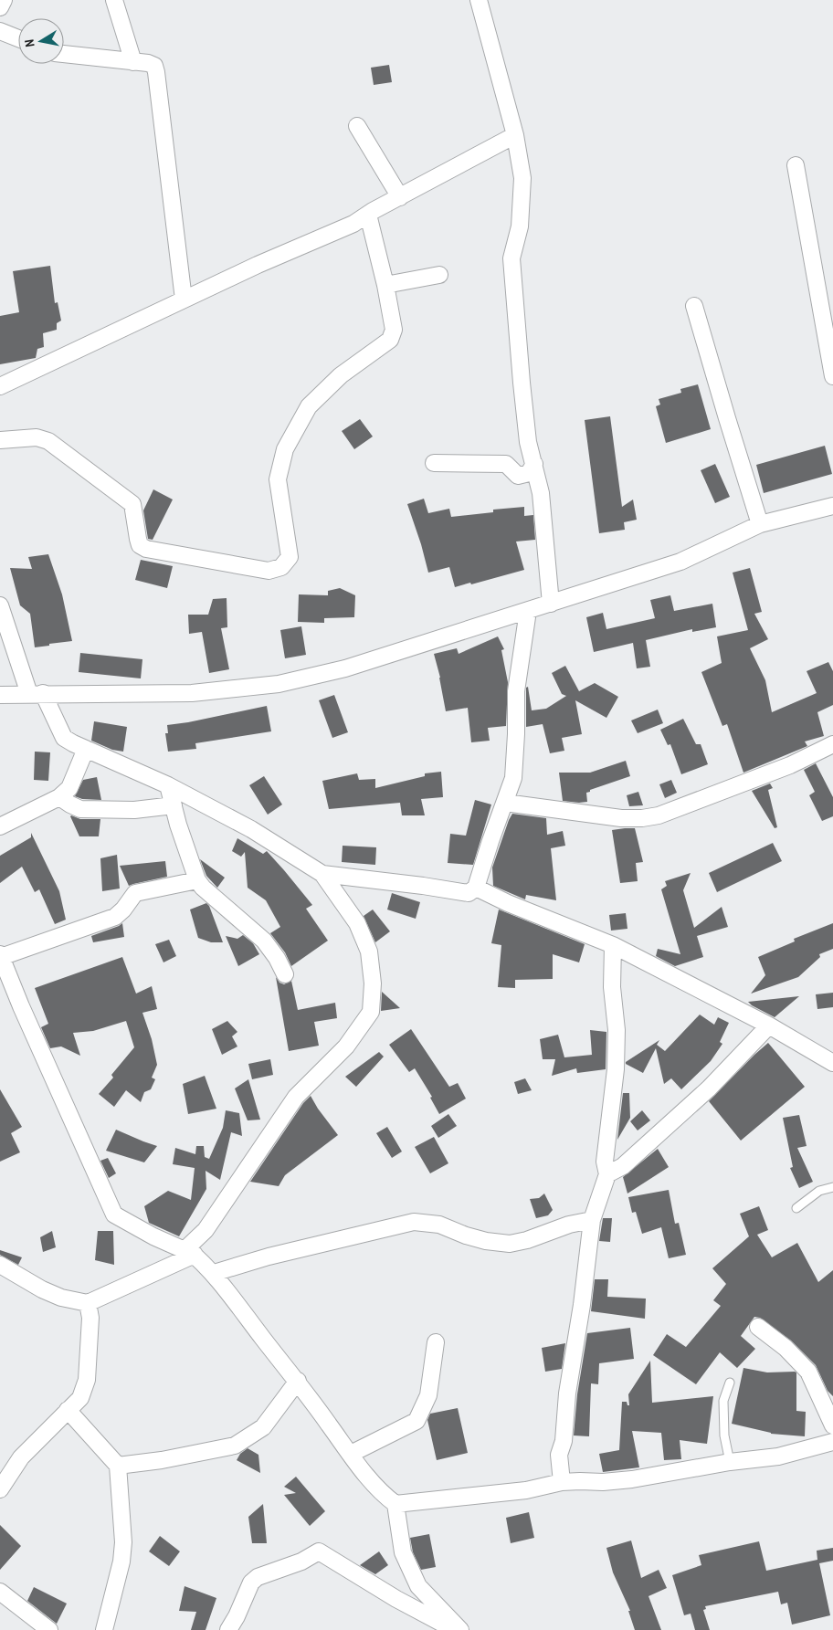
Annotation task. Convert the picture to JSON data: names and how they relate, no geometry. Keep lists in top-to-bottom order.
{
  "north": "left"
}
